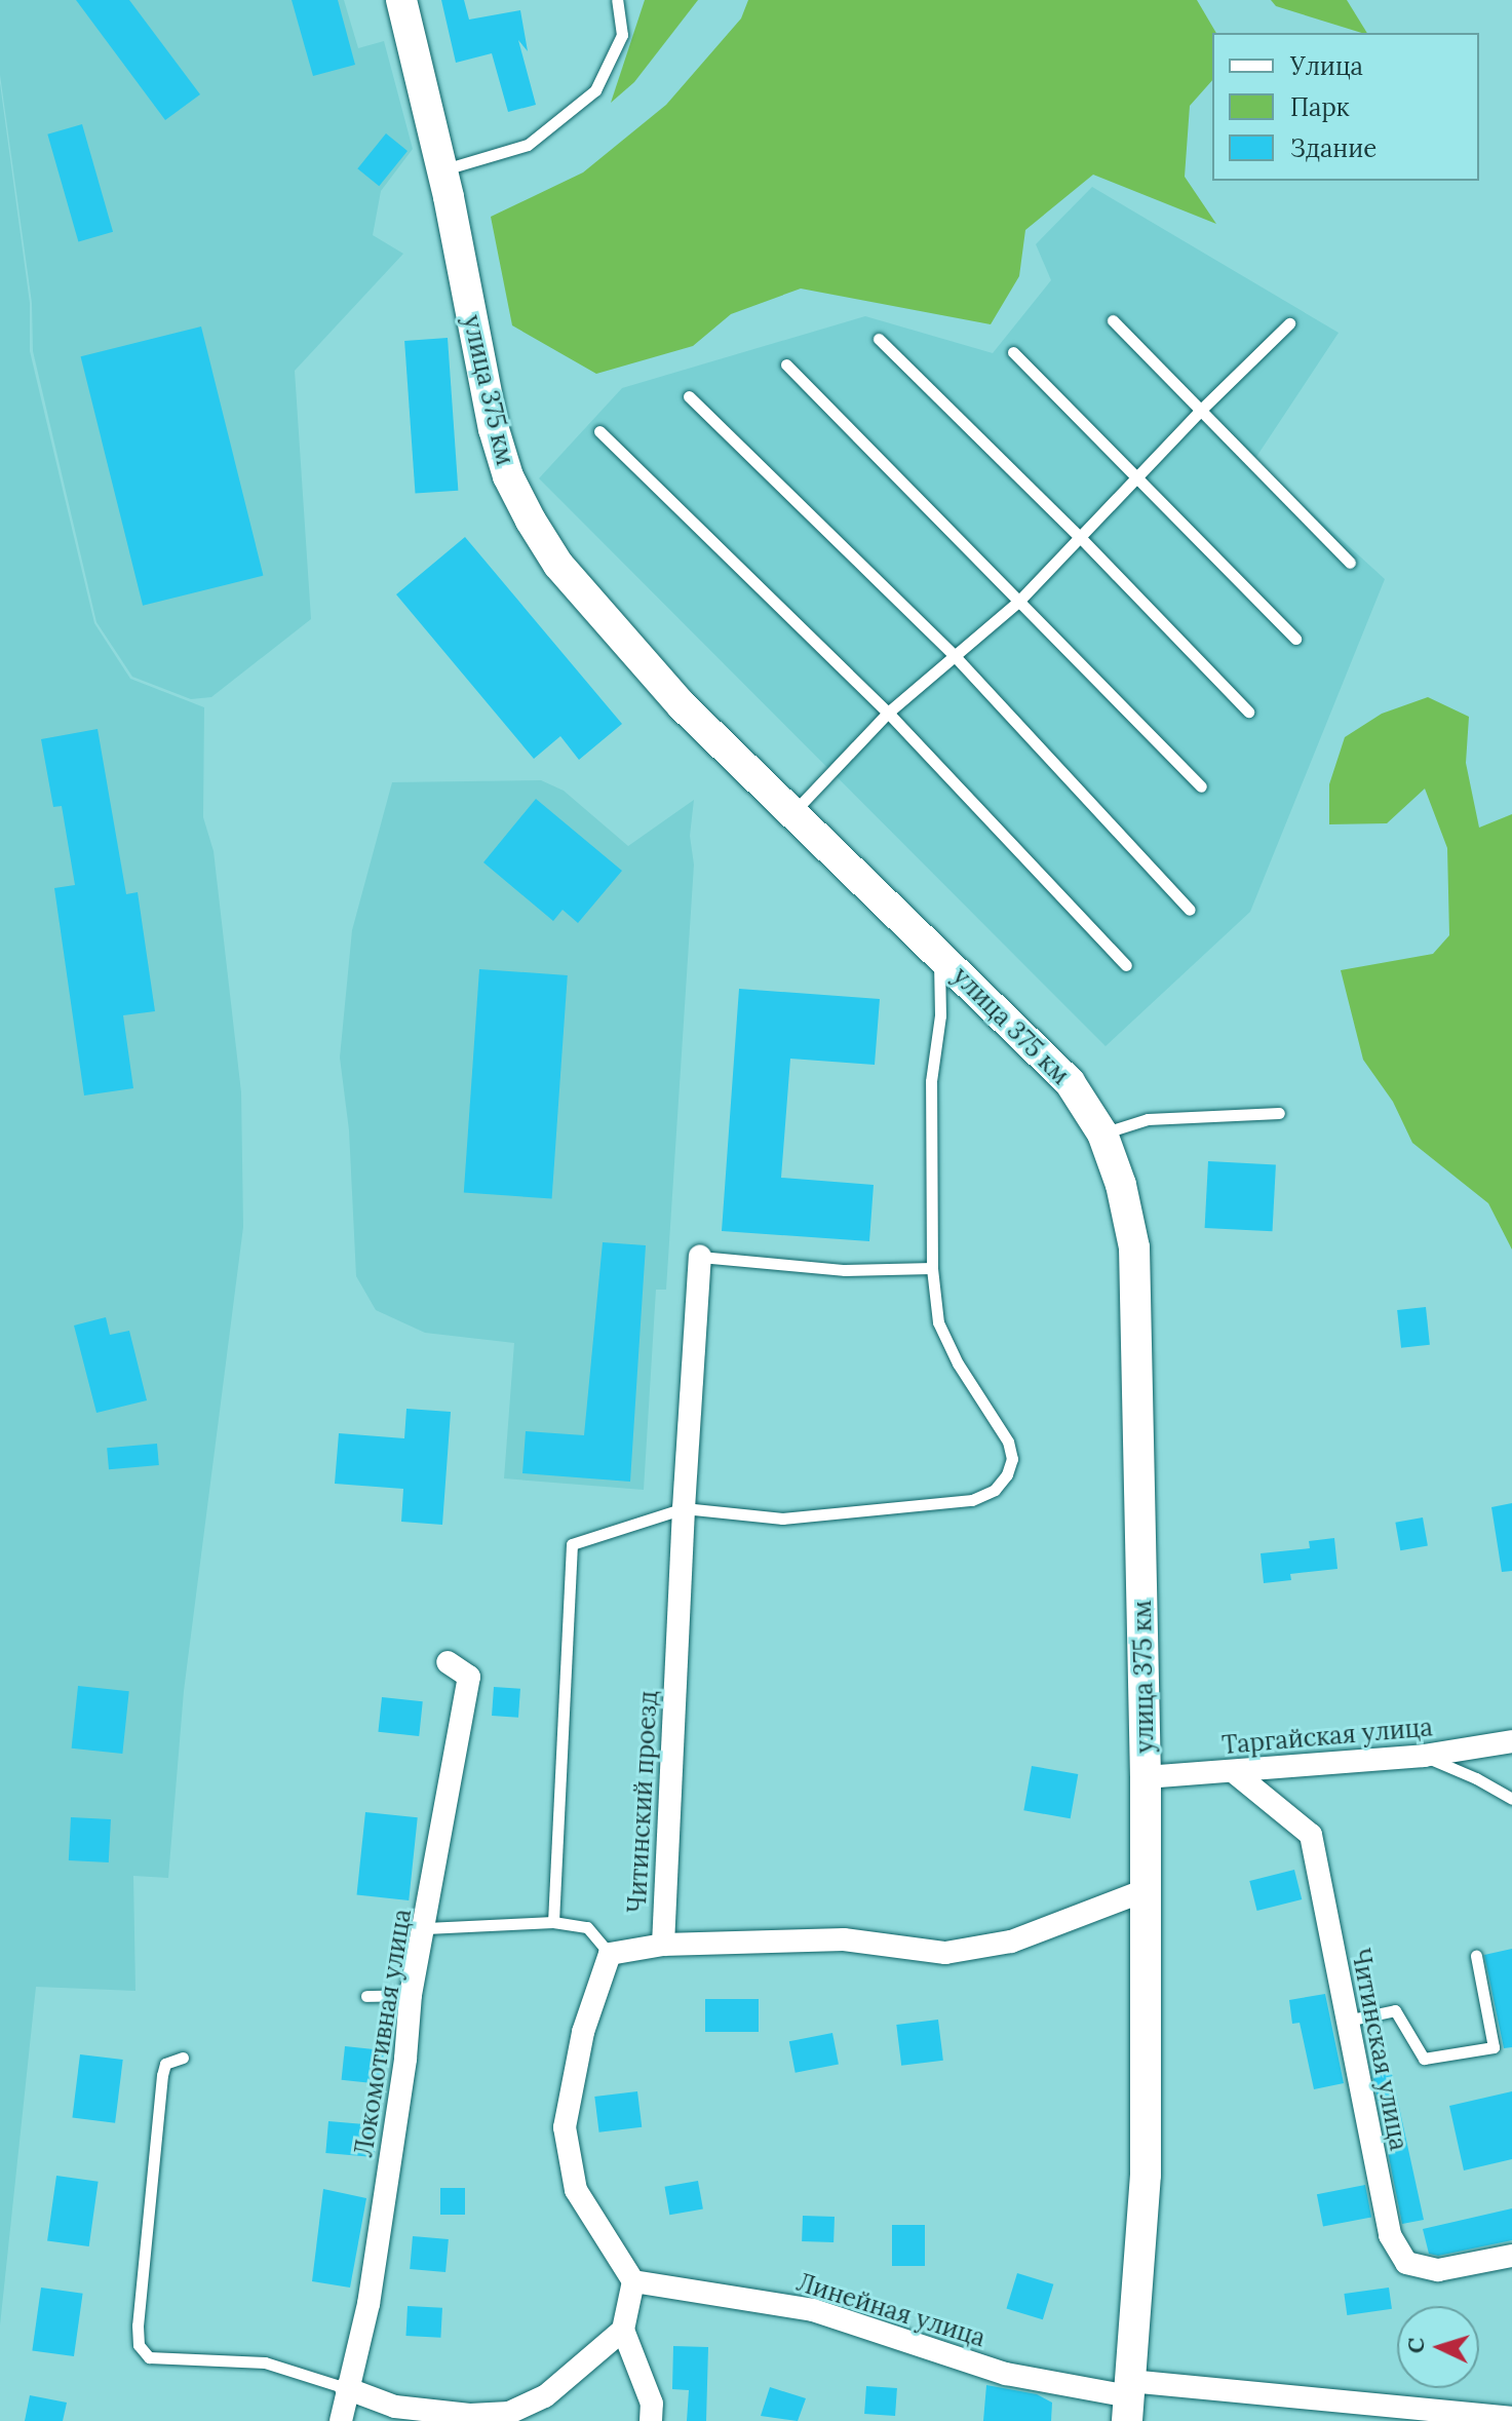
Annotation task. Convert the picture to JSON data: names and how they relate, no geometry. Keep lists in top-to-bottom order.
{
  "streets": {
    "main road": ["улица 375 км"],
    "street": [
      "Таргайская улица",
      "Читинский проезд",
      "Локомотивная улица",
      "Читинская улица",
      "Линейная улица"
    ]
  },
  "crossings": [
    ["улица 375 км", "Таргайская улица"],
    ["улица 375 км", "Линейная улица"],
    ["Таргайская улица", "Читинская улица"]
  ],
  "legend": ["Улица", "Парк", "Здание"],
  "north": "left"
}
